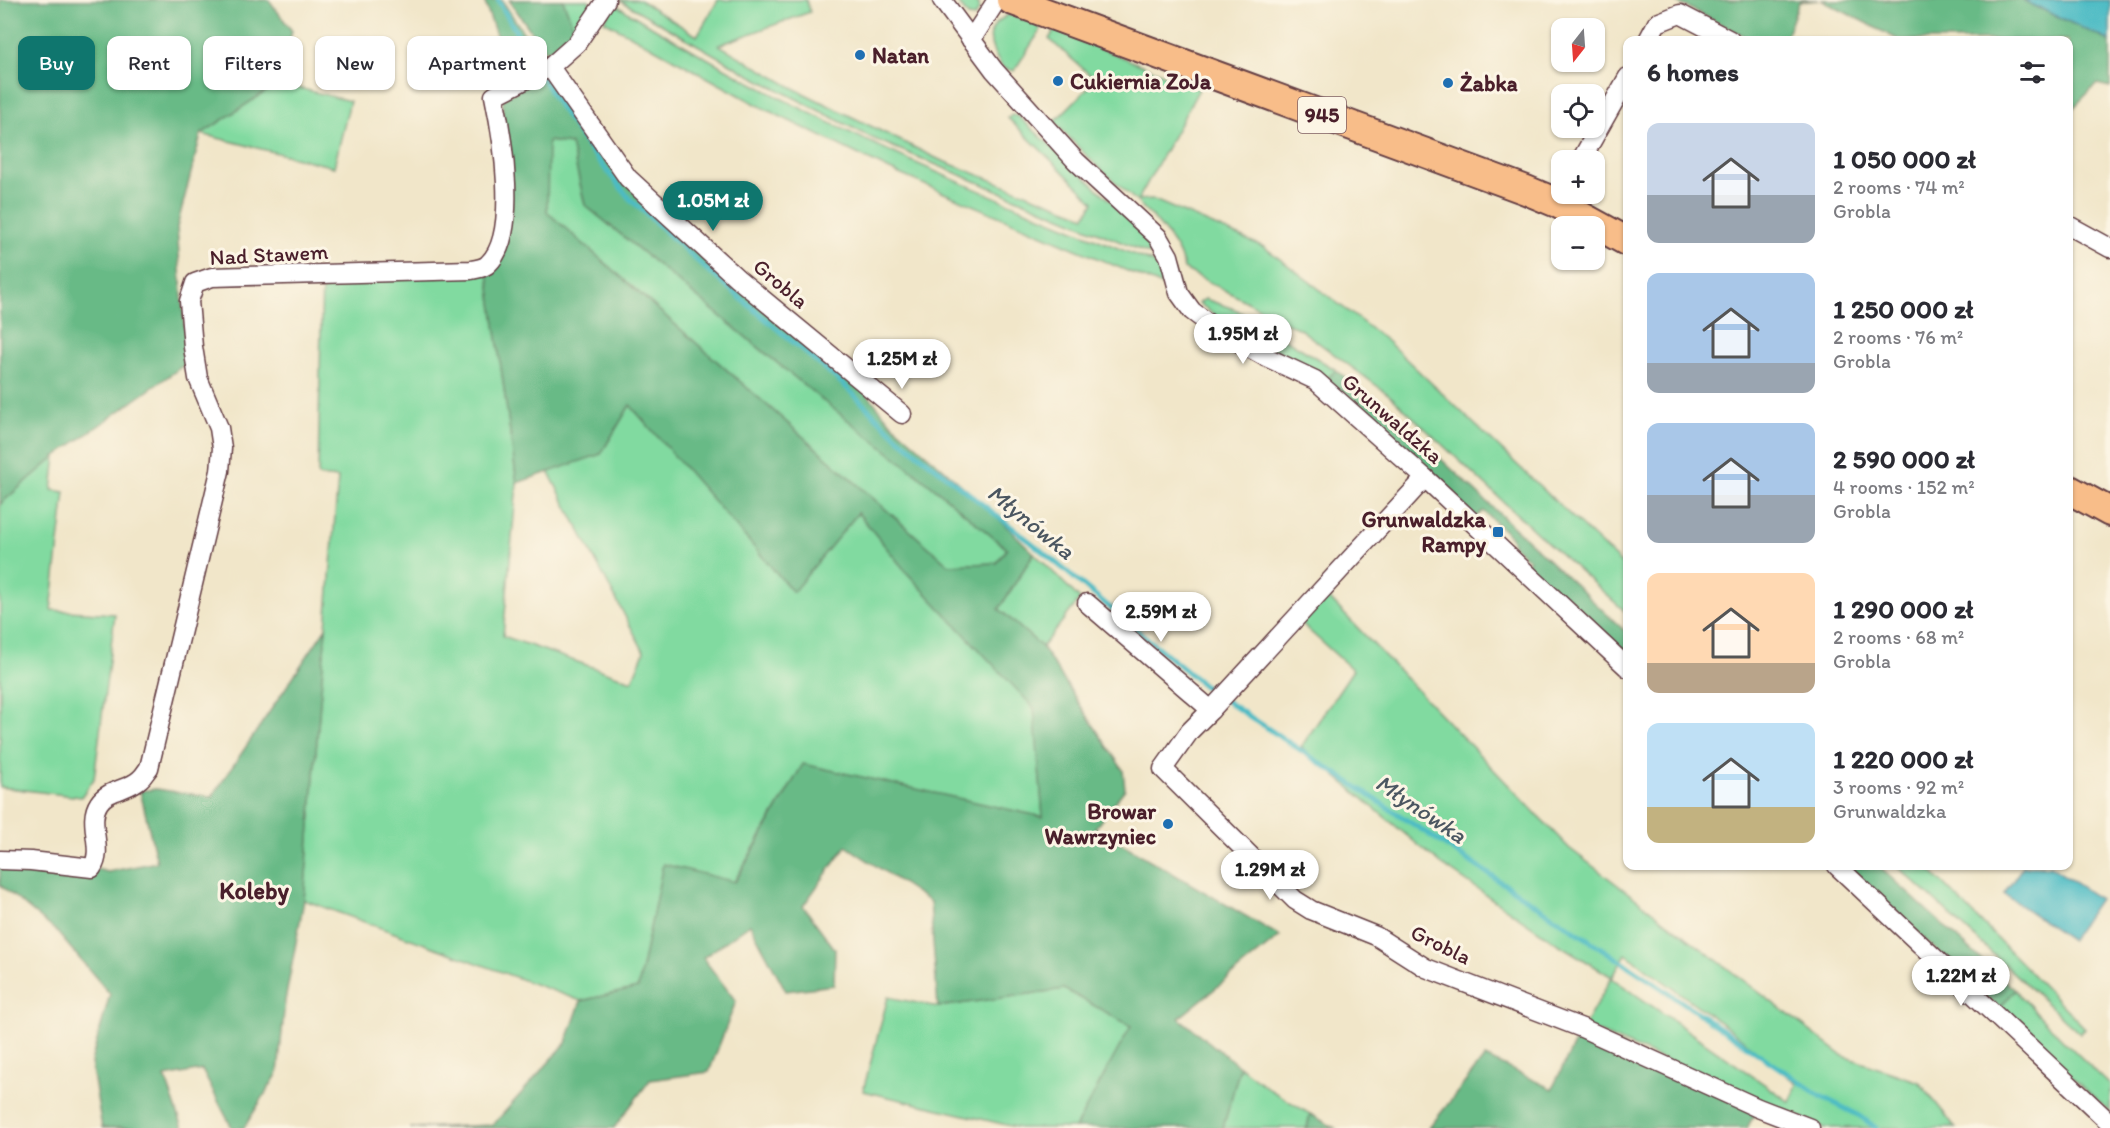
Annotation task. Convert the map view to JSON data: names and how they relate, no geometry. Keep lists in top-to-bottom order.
{
  "streets": {
    "main road": ["945"],
    "street": ["Nad Stawem", "Grobla", "Grunwaldzka"]
  },
  "crossings": [
    ["Nad Stawem", "Grobla"],
    ["Grobla", "Grunwaldzka"]
  ],
  "districts": ["Koleby"],
  "water": ["Młynówka"],
  "places": {
    "other": [
      "Natan",
      "Cukiernia ZoJa",
      "Żabka",
      "Browar Wawrzyniec"
    ],
    "transit": ["Grunwaldzka Rampy"]
  },
  "north": "bottom",
  "page": {
    "map_buttons": ["+", "−"],
    "chip": [
      "Buy",
      "Rent",
      "Filters",
      "New",
      "Apartment"
    ],
    "heading": "6 homes",
    "list": [
      {
        "name": "1 050 000 zł",
        "note": "2 rooms · 74 m² · Grobla"
      },
      {
        "name": "1 250 000 zł",
        "note": "2 rooms · 76 m² · Grobla"
      },
      {
        "name": "2 590 000 zł",
        "note": "4 rooms · 152 m² · Grobla"
      },
      {
        "name": "1 290 000 zł",
        "note": "2 rooms · 68 m² · Grobla"
      },
      {
        "name": "1 220 000 zł",
        "note": "3 rooms · 92 m² · Grunwaldzka"
      }
    ],
    "price": [
      "1.05M zł",
      "1.95M zł",
      "1.25M zł",
      "2.59M zł",
      "1.29M zł",
      "1.22M zł"
    ]
  }
}
